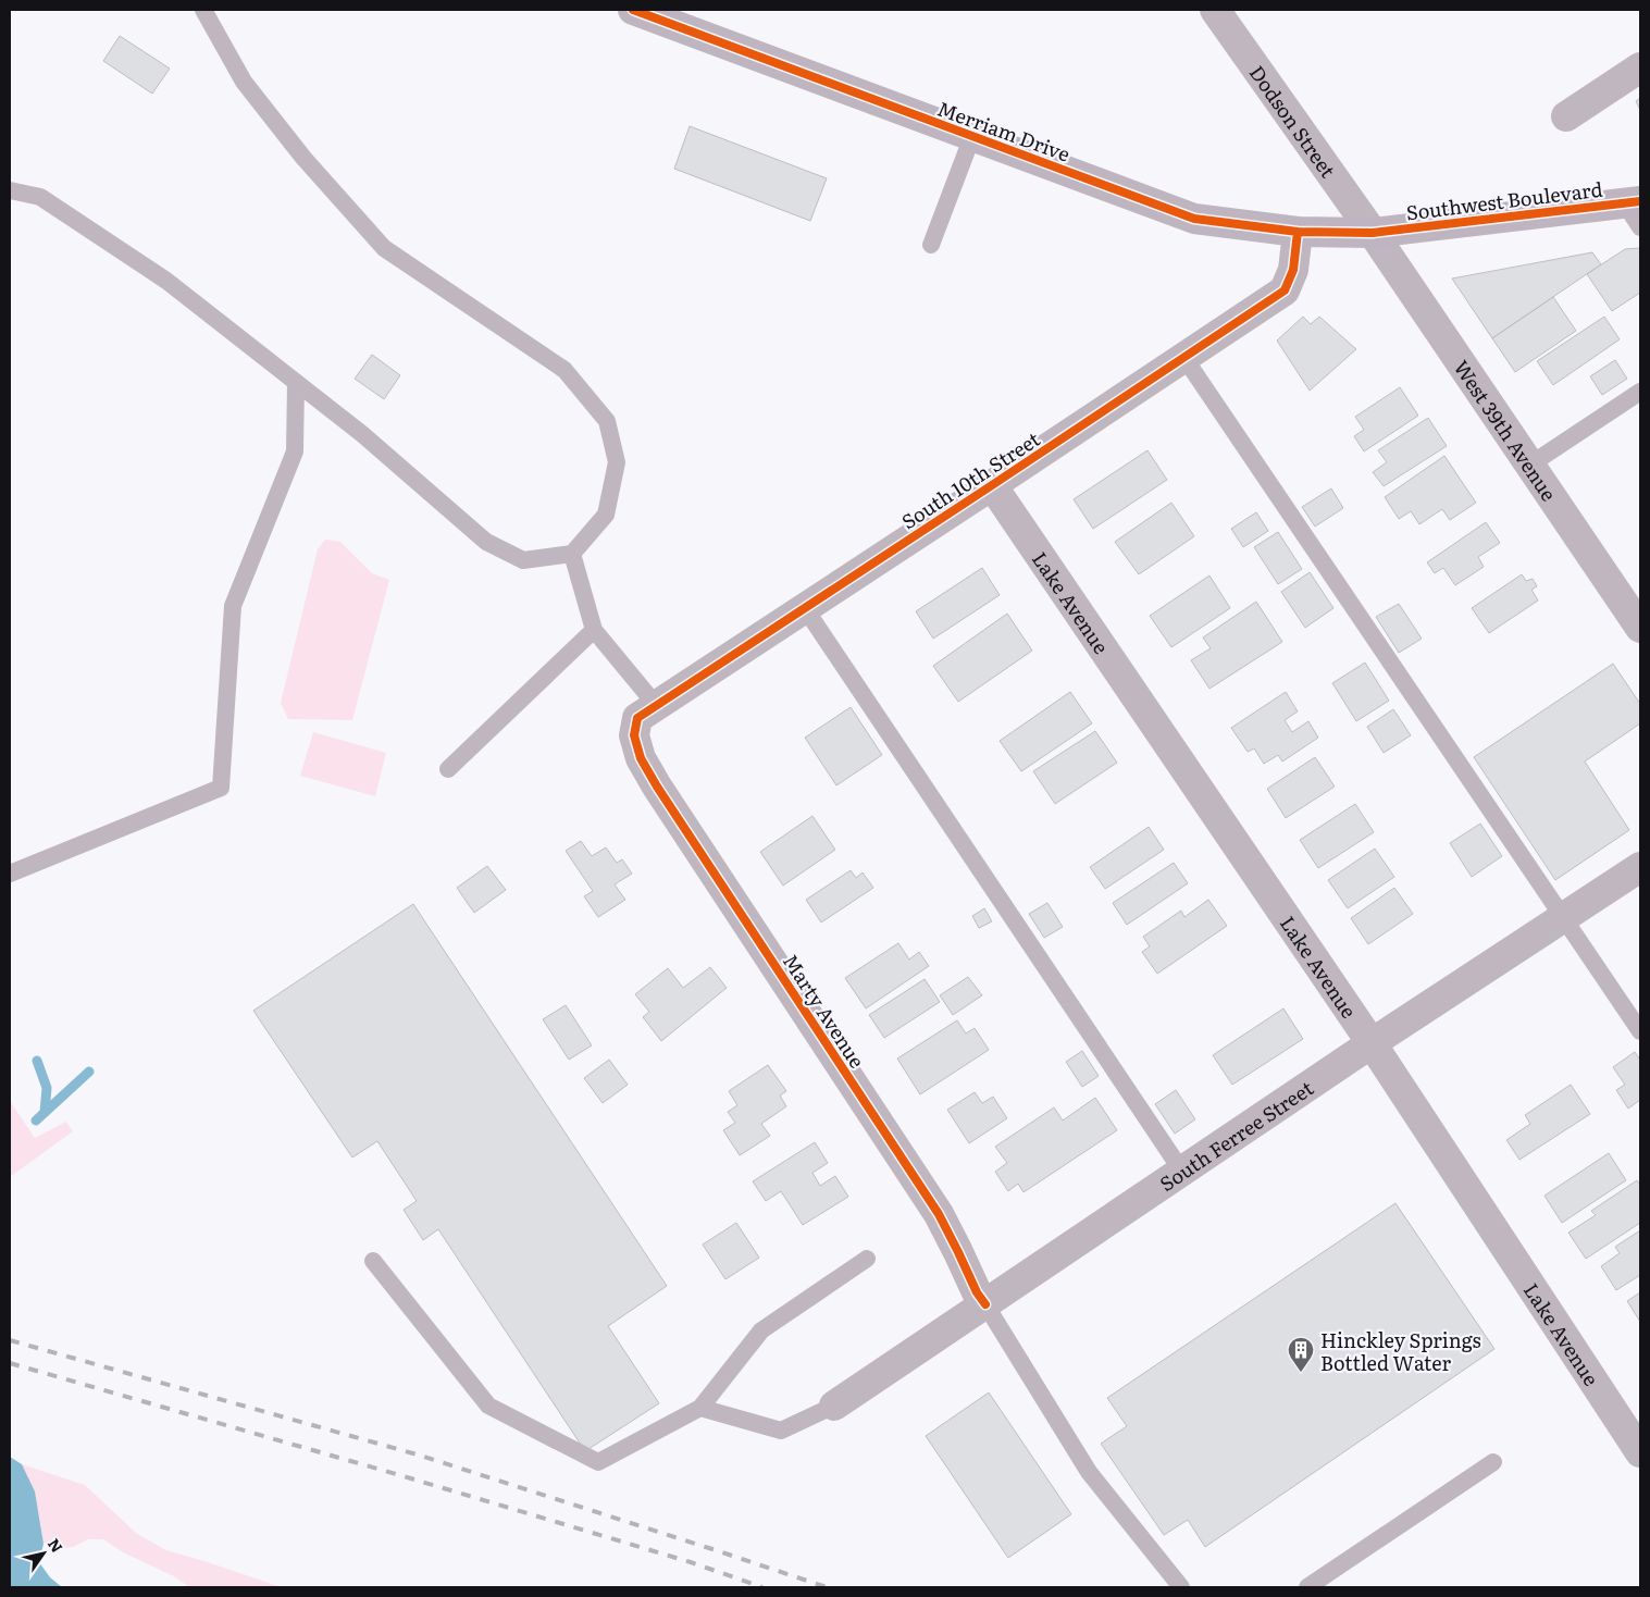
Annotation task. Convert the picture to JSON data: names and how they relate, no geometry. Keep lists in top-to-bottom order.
{
  "streets": {
    "main road": ["Merriam Drive", "Southwest Boulevard"],
    "street": [
      "Dodson Street",
      "West 39th Avenue",
      "South 10th Street",
      "Lake Avenue",
      "Marty Avenue",
      "South Ferree Street"
    ]
  },
  "crossings": [
    ["Dodson Street", "Merriam Drive"],
    ["Dodson Street", "Southwest Boulevard"],
    ["Dodson Street", "West 39th Avenue"],
    ["Merriam Drive", "Southwest Boulevard"],
    ["Merriam Drive", "West 39th Avenue"],
    ["Merriam Drive", "South 10th Street"],
    ["Southwest Boulevard", "West 39th Avenue"],
    ["South 10th Street", "Lake Avenue"],
    ["South 10th Street", "Marty Avenue"],
    ["Lake Avenue", "South Ferree Street"],
    ["Marty Avenue", "South Ferree Street"]
  ],
  "places": {
    "building": ["Hinckley Springs Bottled Water"]
  },
  "north": "top right"
}
